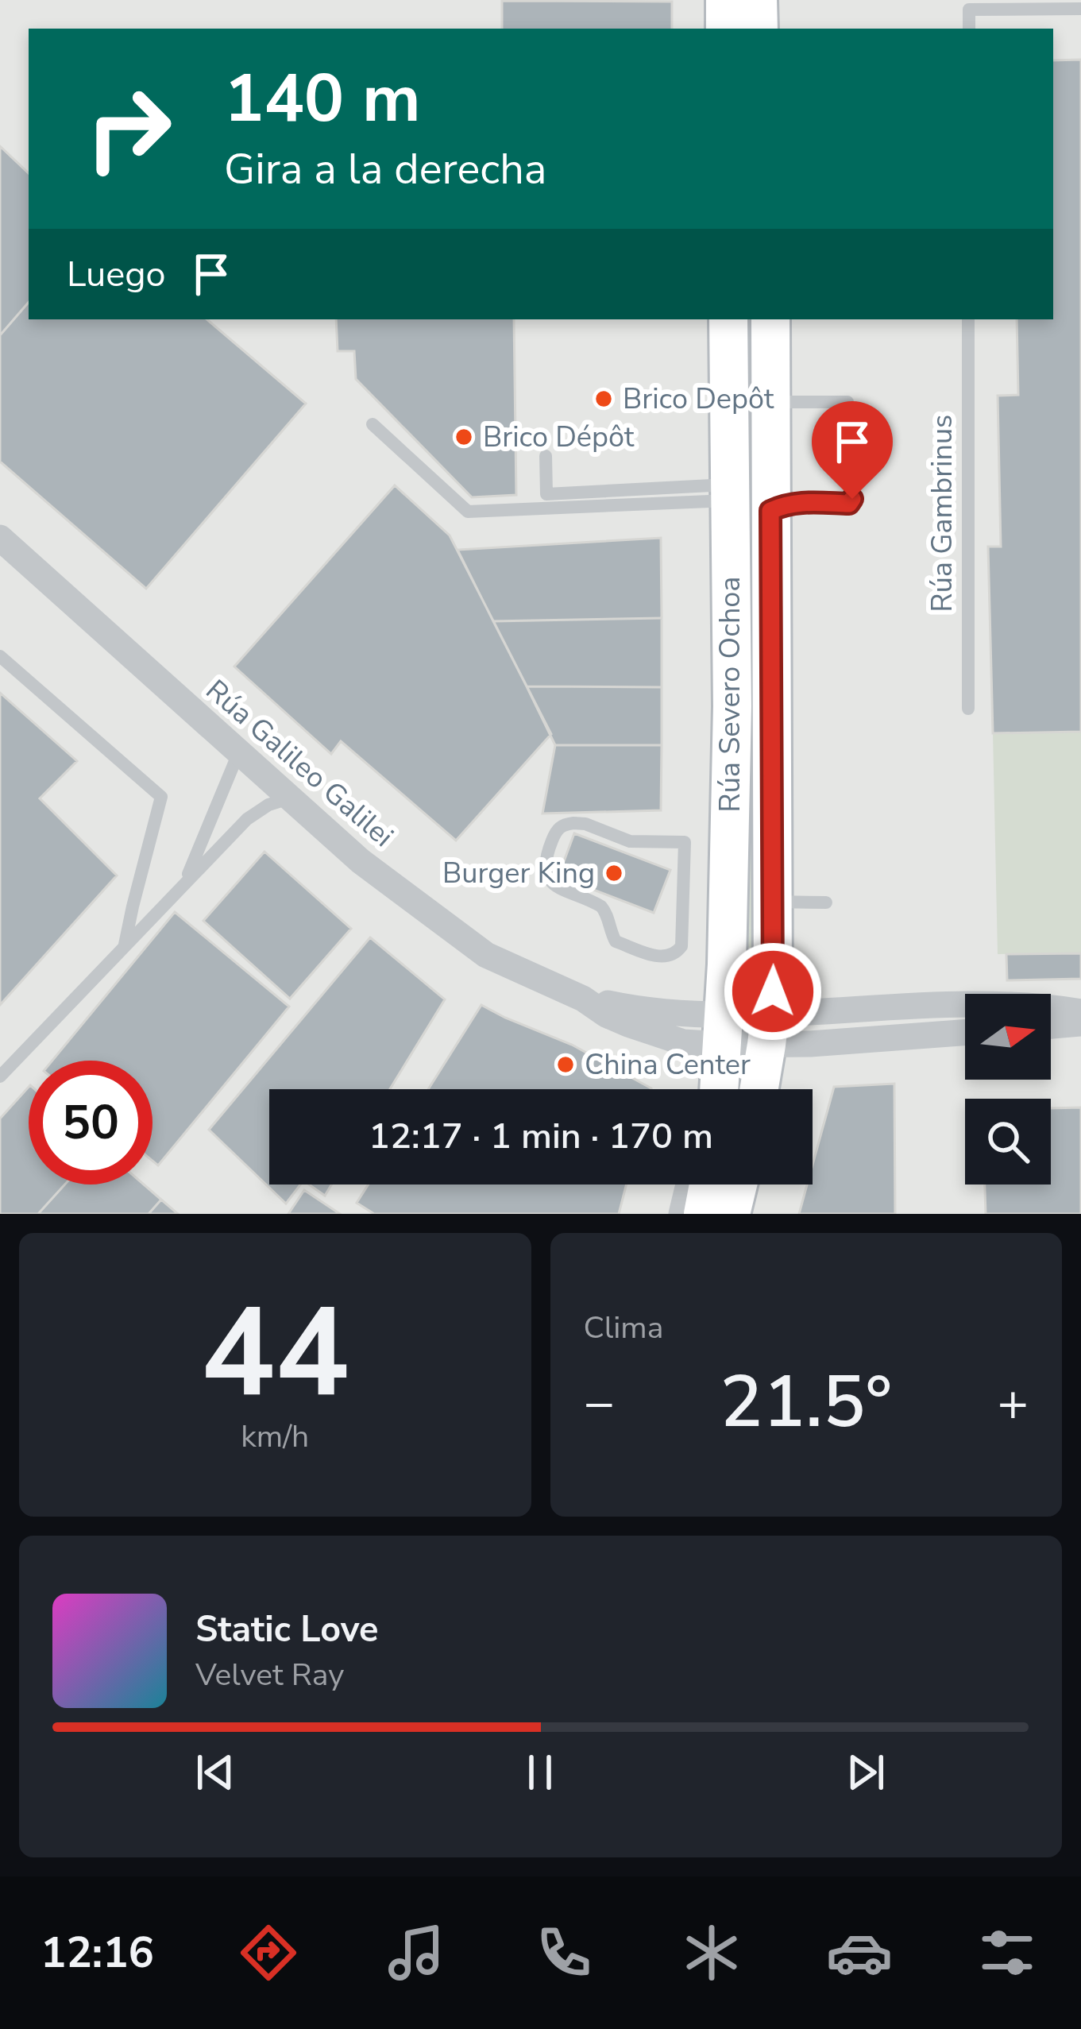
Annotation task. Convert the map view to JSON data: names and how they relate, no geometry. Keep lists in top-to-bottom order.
{
  "streets": {
    "main road": ["Rúa Severo Ochoa"],
    "street": ["Rúa Galileo Galilei"],
    "lane": ["Rúa Gambrinus"]
  },
  "crossings": [
    ["Rúa Severo Ochoa", "Rúa Galileo Galilei"]
  ],
  "places": [
    "Brico Depôt",
    "Brico Dépôt",
    "Burger King",
    "China Center"
  ],
  "north": "right",
  "page": {
    "turn": ["140 m", "Gira a la derecha"],
    "then": "Luego",
    "limit": "50",
    "trip": "12:17 · 1 min · 170 m",
    "tile": [
      ["44", "km/h"],
      "Clima"
    ],
    "heat": ["−", "21.5°", "+"],
    "song": ["Static Love", "Velvet Ray"],
    "tabs": "12:16"
  }
}
